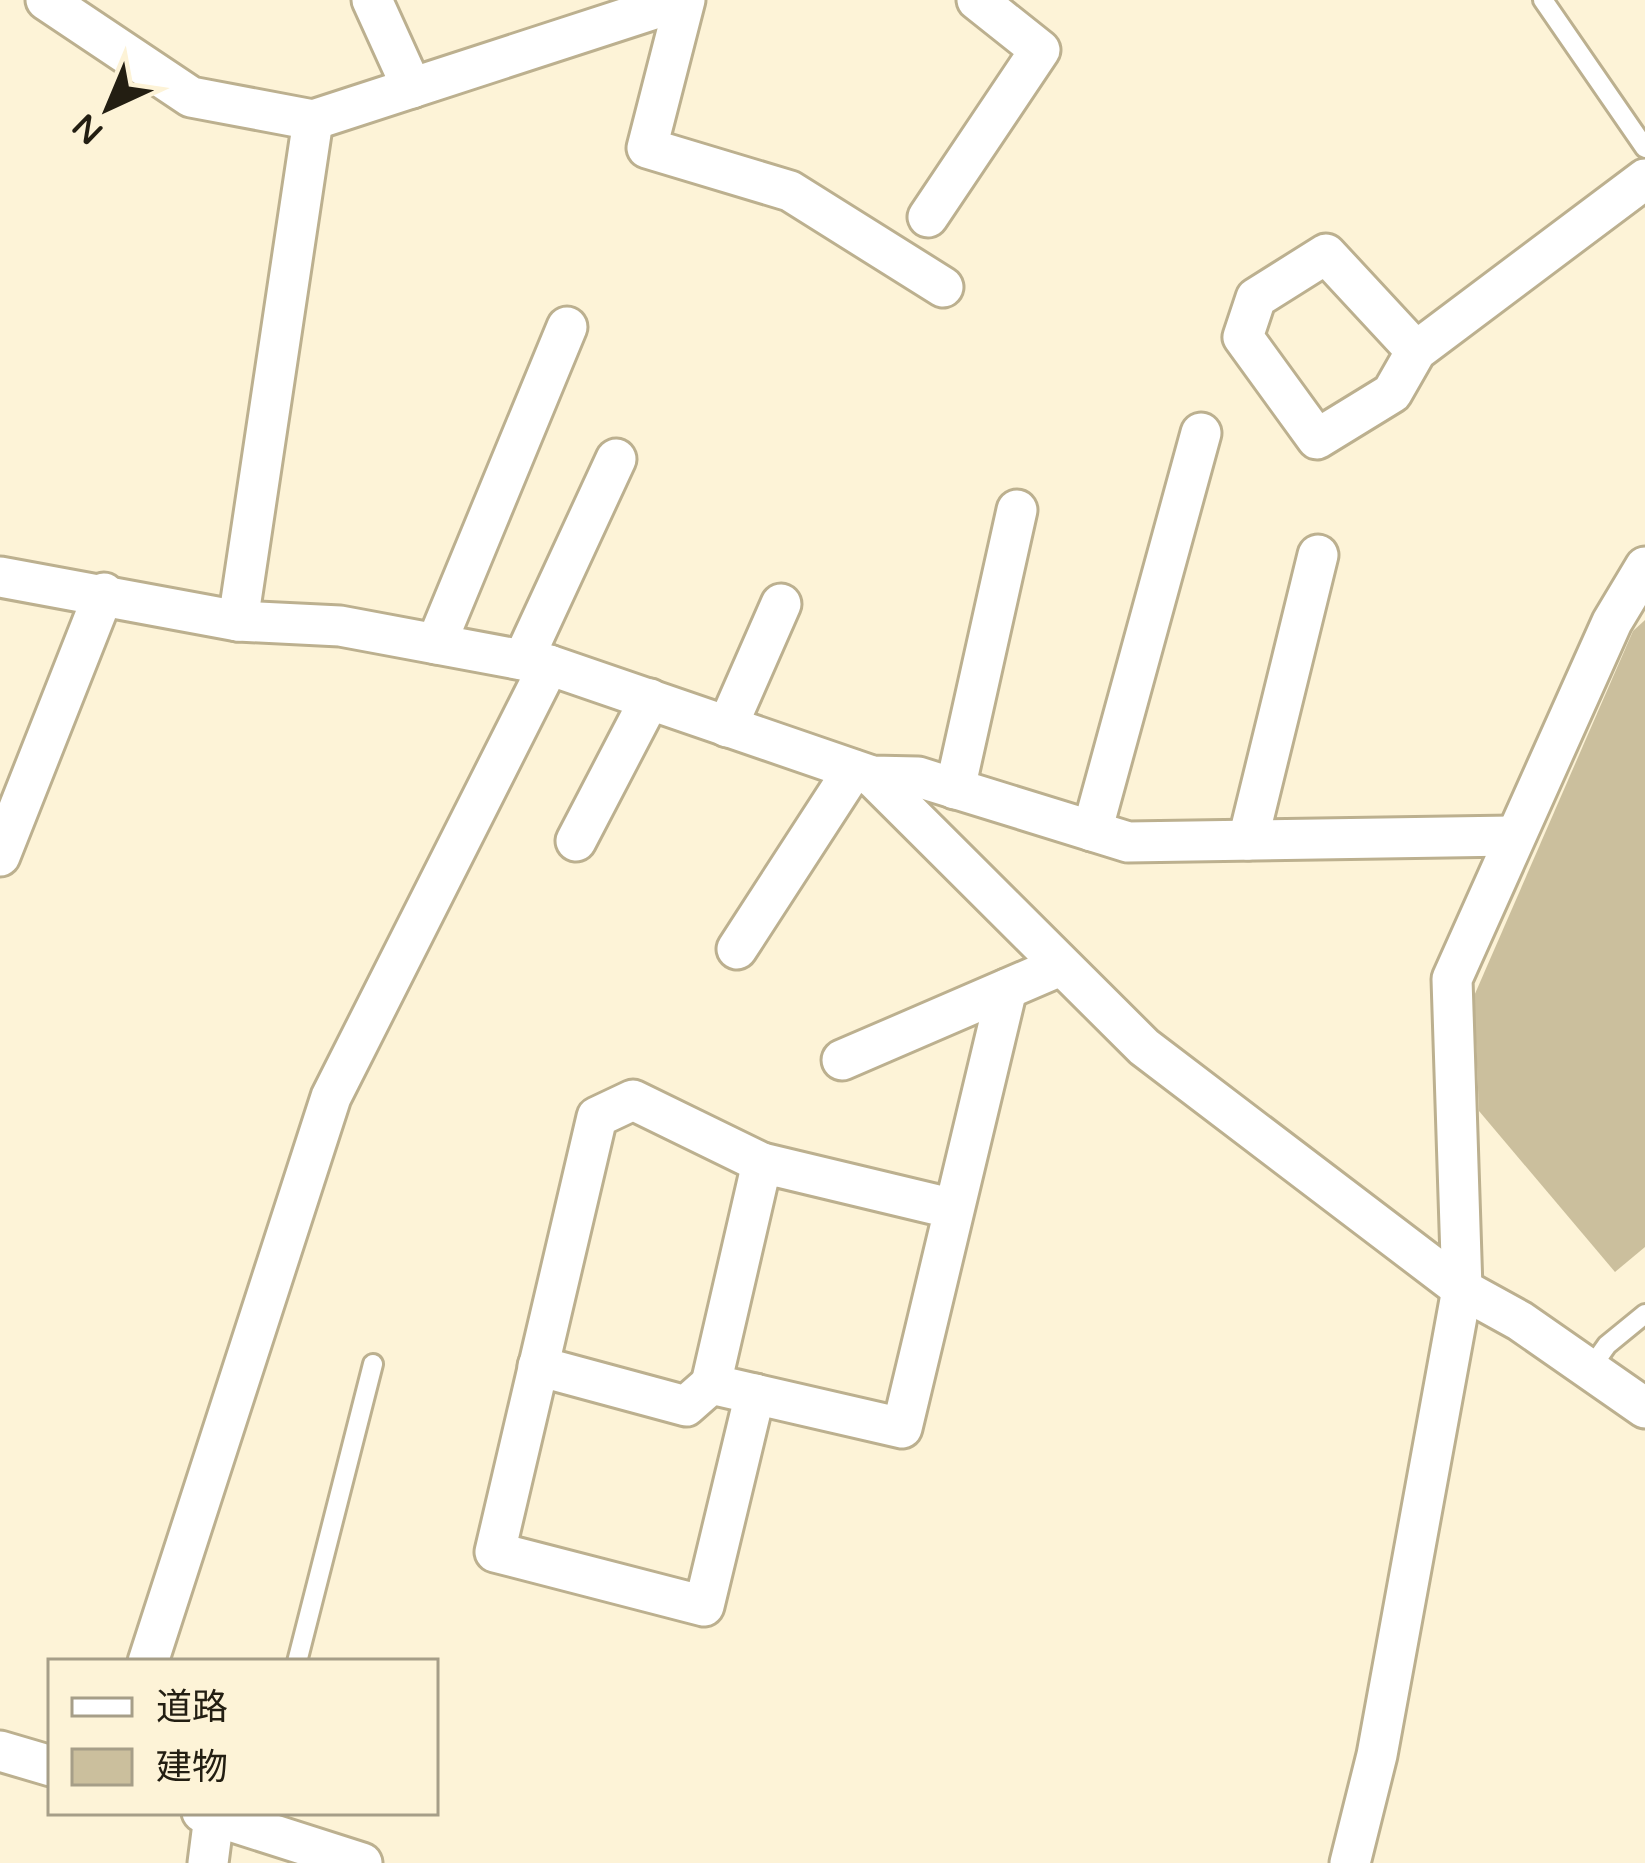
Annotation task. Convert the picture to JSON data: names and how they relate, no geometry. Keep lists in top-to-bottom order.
{
  "legend": ["道路", "建物"],
  "north": "bottom left"
}
